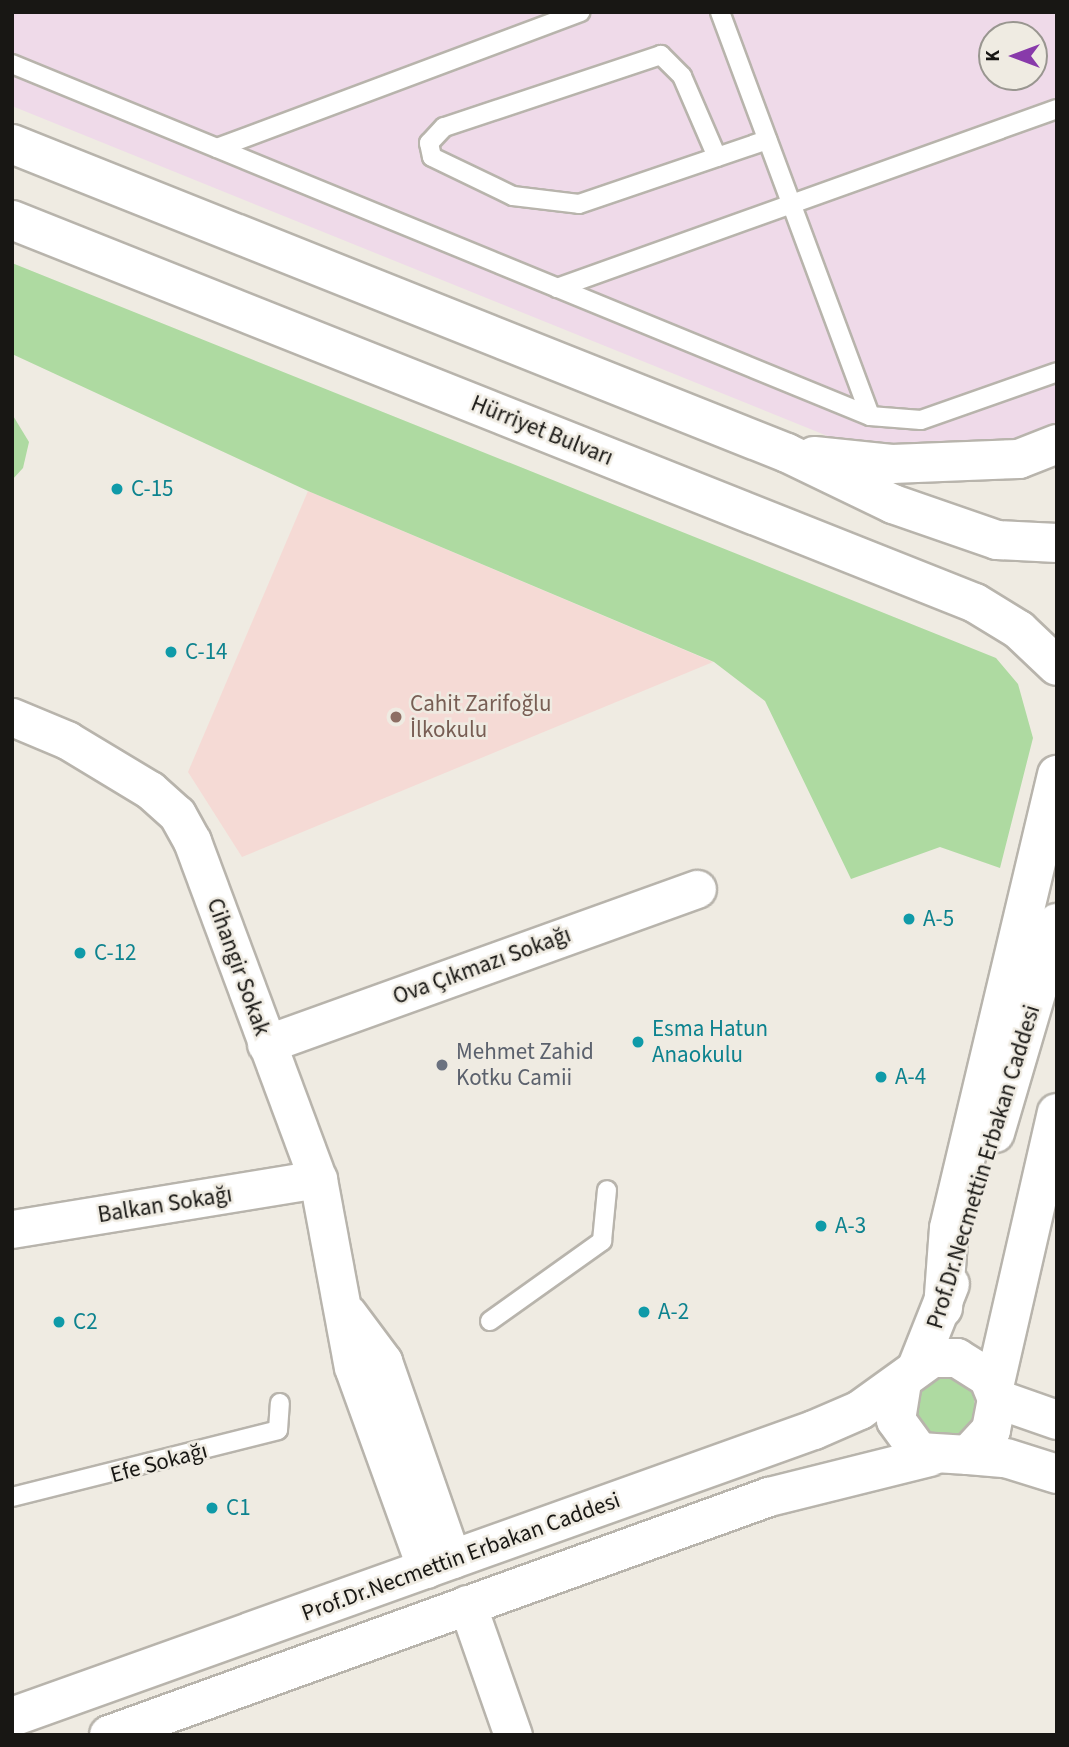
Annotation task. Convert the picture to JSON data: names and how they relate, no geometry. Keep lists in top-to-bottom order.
{
  "streets": {
    "main road": ["Hürriyet Bulvarı", "Prof.Dr.Necmettin Erbakan Caddesi"],
    "street": ["Ova Çıkmazı Sokağı", "Cihangir Sokak", "Balkan Sokağı"],
    "lane": ["Efe Sokağı"]
  },
  "crossings": [
    ["Ova Çıkmazı Sokağı", "Cihangir Sokak"],
    ["Cihangir Sokak", "Prof.Dr.Necmettin Erbakan Caddesi"],
    ["Cihangir Sokak", "Balkan Sokağı"]
  ],
  "places": [
    "C-15",
    "C-14",
    "Cahit Zarifoğlu İlkokulu",
    "A-5",
    "C-12",
    "Esma Hatun Anaokulu",
    "Mehmet Zahid Kotku Camii",
    "A-4",
    "A-3",
    "A-2",
    "C2",
    "C1"
  ],
  "north": "left"
}
